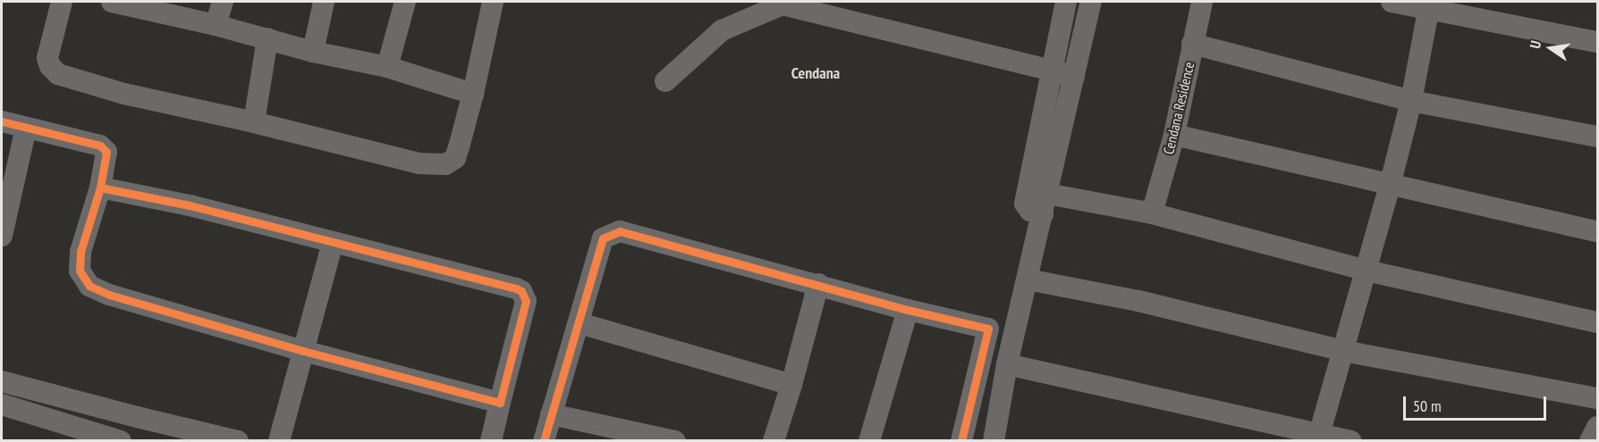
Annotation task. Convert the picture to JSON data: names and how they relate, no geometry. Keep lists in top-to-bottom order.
{
  "streets": {
    "street": ["Cendana Residence"]
  },
  "districts": ["Cendana"],
  "scale_bar": "50 m",
  "north": "left"
}
